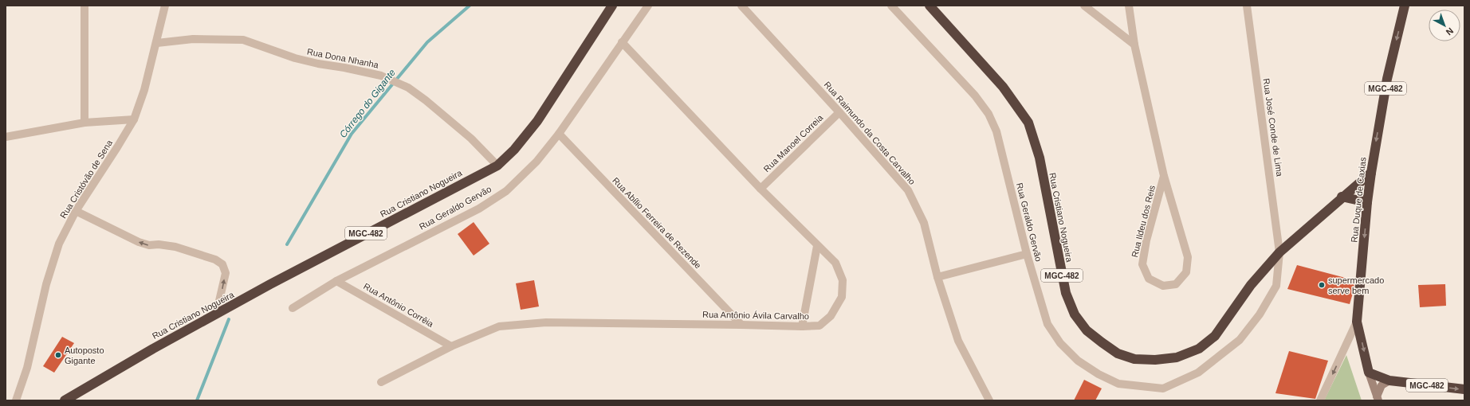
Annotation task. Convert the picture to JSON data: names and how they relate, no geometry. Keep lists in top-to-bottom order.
{
  "streets": {
    "highway": ["MGC-482", "Rua Cristiano Nogueira", "Rua Duque de Caxias"],
    "street": [
      "Rua Dona Nhanha",
      "Rua José Conde de Lima",
      "Rua Raimundo da Costa Carvalho",
      "Rua Manoel Correia",
      "Rua Cristóvão de Sena",
      "Rua Geraldo Gervão",
      "Rua Ildeu dos Reis",
      "Rua Abílio Ferreira de Rezende",
      "Rua Antônio Corrêia",
      "Rua Antônio Ávila Carvalho"
    ]
  },
  "crossings": [
    ["Rua Dona Nhanha", "Rua Cristóvão de Sena"],
    ["Rua Dona Nhanha", "Rua Cristiano Nogueira"],
    ["MGC-482", "Rua José Conde de Lima"],
    ["MGC-482", "Rua Cristiano Nogueira"],
    ["MGC-482", "Rua Duque de Caxias"],
    ["MGC-482", "Rua Geraldo Gervão"],
    ["Rua José Conde de Lima", "Rua Cristiano Nogueira"],
    ["Rua José Conde de Lima", "Rua Geraldo Gervão"],
    ["Rua Raimundo da Costa Carvalho", "Rua Manoel Correia"],
    ["Rua Manoel Correia", "Rua Antônio Ávila Carvalho"],
    ["Rua Cristiano Nogueira", "Rua Geraldo Gervão"],
    ["Rua Geraldo Gervão", "Rua Abílio Ferreira de Rezende"],
    ["Rua Geraldo Gervão", "Rua Antônio Corrêia"],
    ["Rua Geraldo Gervão", "Rua Antônio Ávila Carvalho"],
    ["Rua Abílio Ferreira de Rezende", "Rua Antônio Ávila Carvalho"],
    ["Rua Antônio Corrêia", "Rua Antônio Ávila Carvalho"]
  ],
  "one_way": ["Rua Duque de Caxias"],
  "water": ["Córrego do Gigante"],
  "places": ["supermercado serve bem", "Autoposto Gigante"],
  "north": "bottom right"
}
